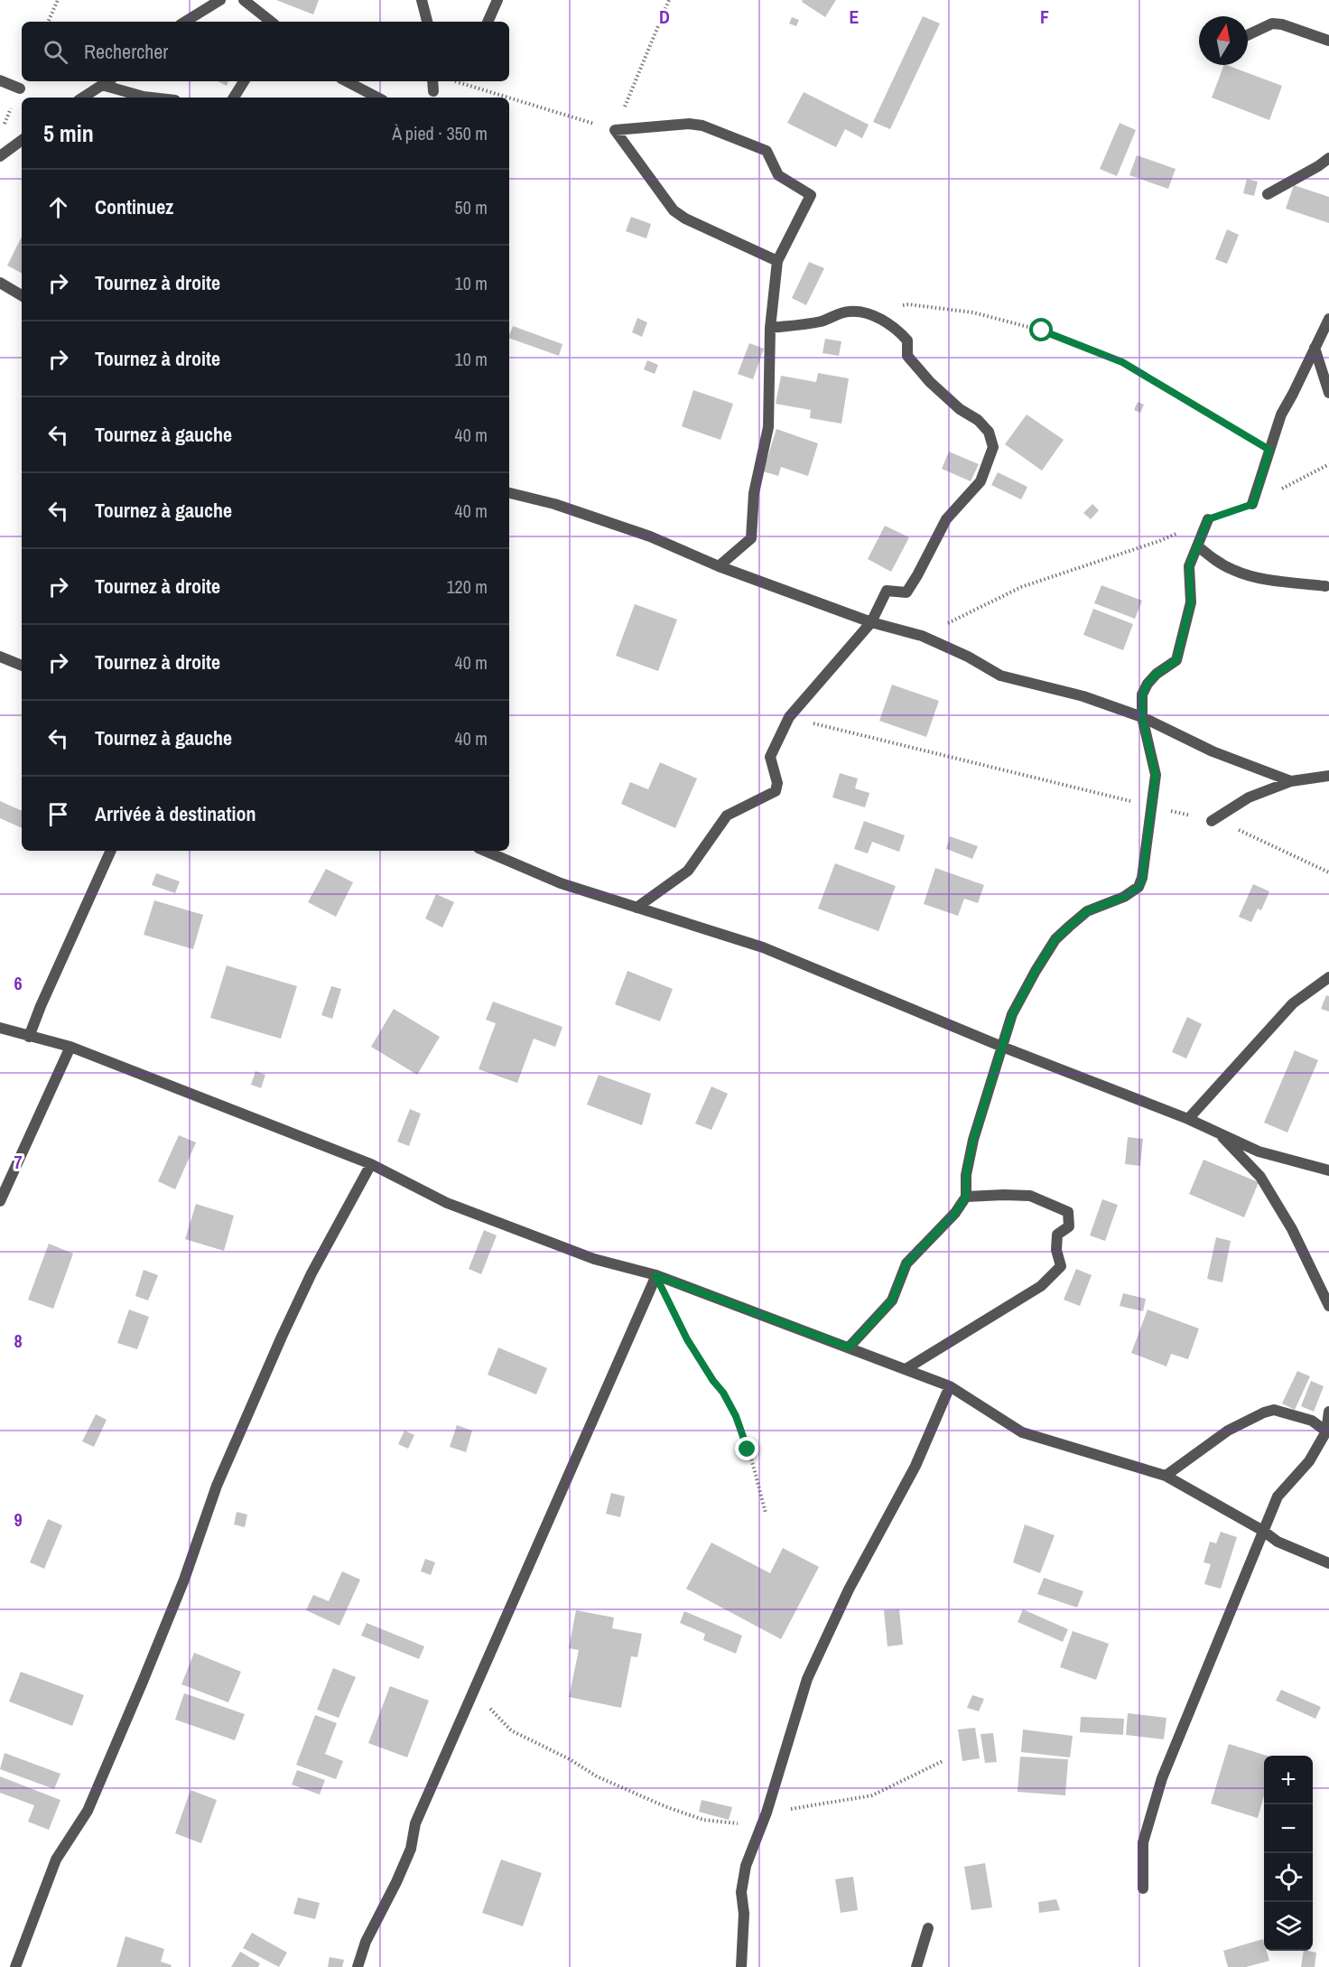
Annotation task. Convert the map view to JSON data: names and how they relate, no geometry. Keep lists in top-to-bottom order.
{
  "north": "top",
  "page": {
    "search": "Rechercher",
    "heading": ["5 min", "À pied · 350 m"],
    "list": [
      ["Continuez", "50 m"],
      ["Tournez à droite", "10 m"],
      ["Tournez à droite", "10 m"],
      ["Tournez à gauche", "40 m"],
      ["Tournez à gauche", "40 m"],
      ["Tournez à droite", "120 m"],
      ["Tournez à droite", "40 m"],
      ["Tournez à gauche", "40 m"],
      "Arrivée à destination"
    ],
    "map_buttons": ["+", "−"]
  },
  "grid": {
    "columns": ["D", "E", "F"],
    "rows": [
      "6",
      "7",
      "8",
      "9"
    ]
  }
}
